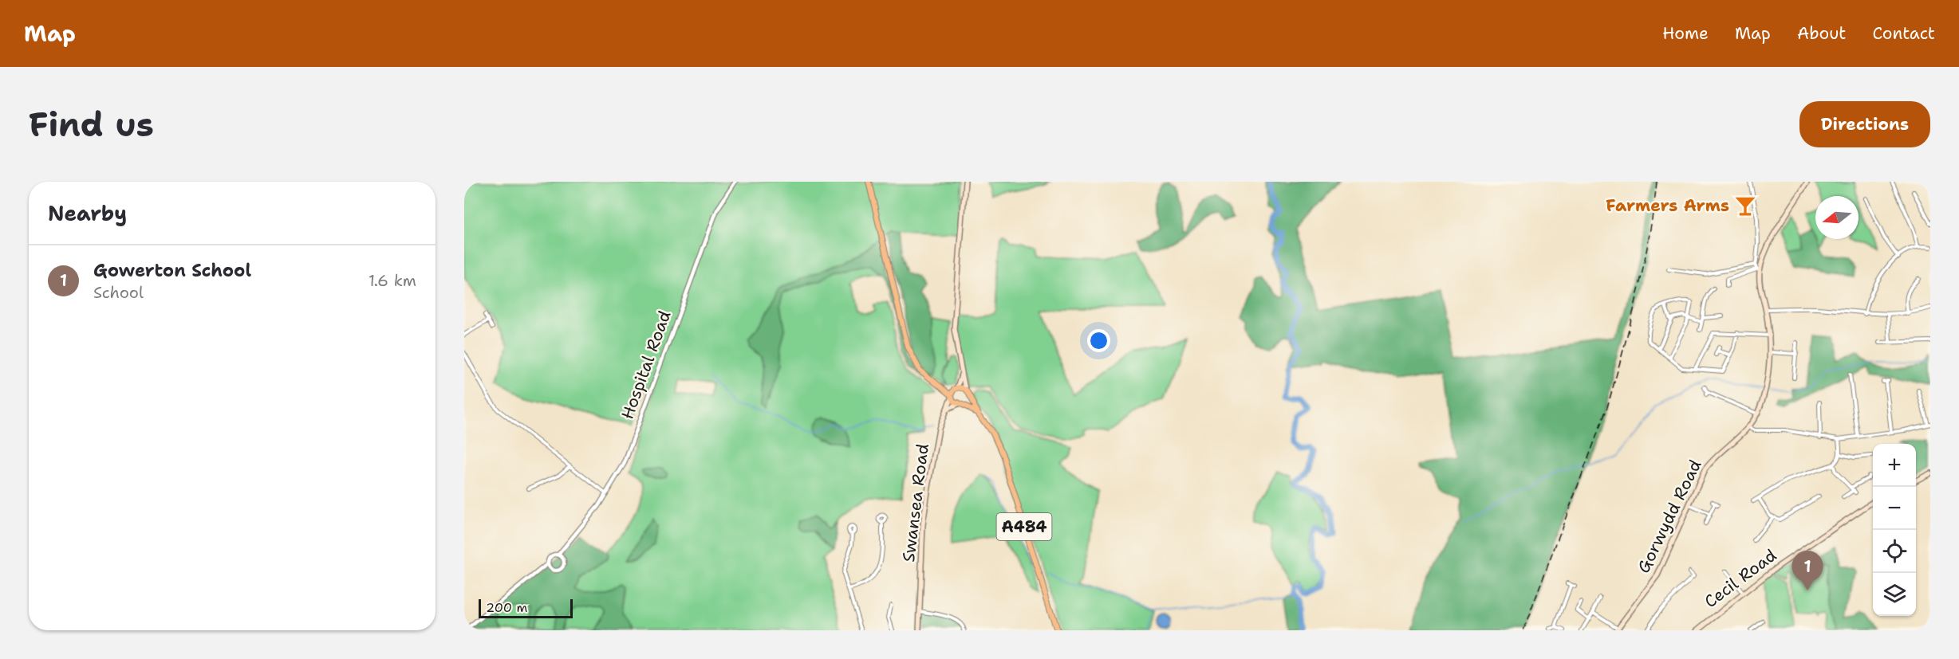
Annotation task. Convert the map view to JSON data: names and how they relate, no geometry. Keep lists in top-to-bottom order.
{
  "streets": {
    "main road": [
      "Swansea Road",
      "Gorwydd Road",
      "A484",
      "Cecil Road"
    ],
    "street": ["Hospital Road"]
  },
  "crossings": [
    ["Swansea Road", "A484"]
  ],
  "places": {
    "bar": ["Farmers Arms"]
  },
  "scale_bar": "200 m",
  "north": "left",
  "page": {
    "header": "Map",
    "nav": [
      "Home",
      "Map",
      "About",
      "Contact"
    ],
    "buttons": "Directions",
    "title": "Find us",
    "heading": "Nearby",
    "list": [
      {
        "mark": "1",
        "name": "Gowerton School",
        "note": "School",
        "value": "1.6 km"
      }
    ],
    "map_buttons": ["+", "−"],
    "pins": "1",
    "scale": "200 m"
  }
}
